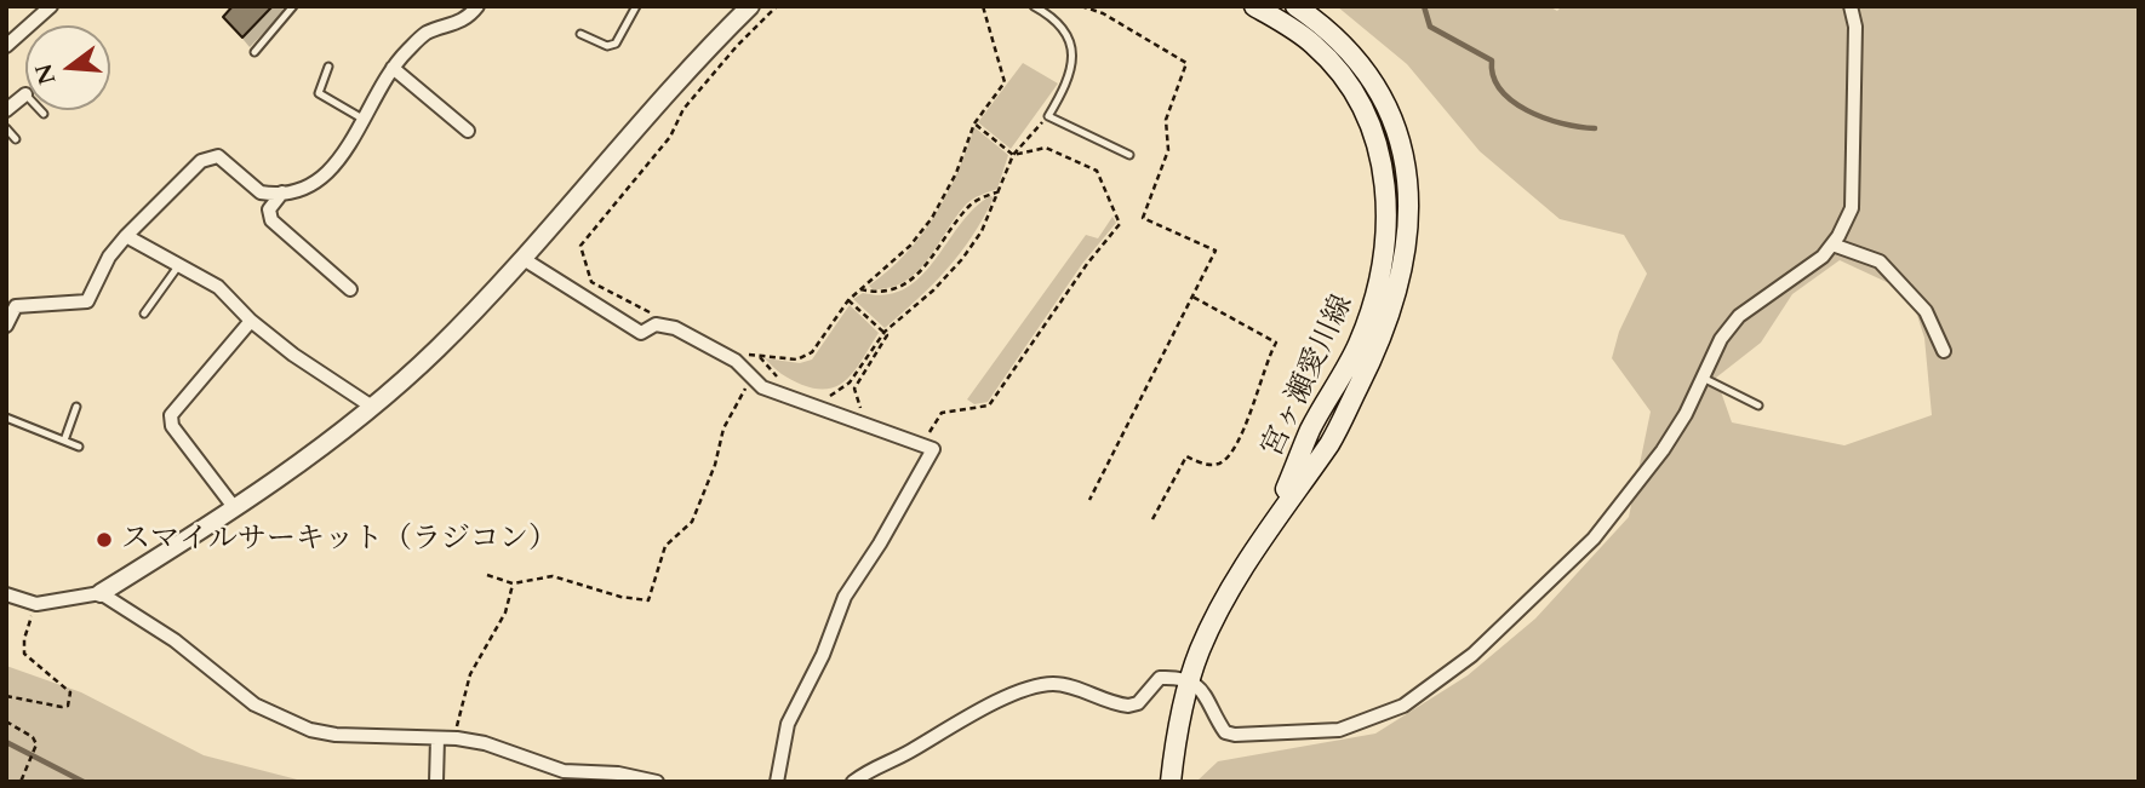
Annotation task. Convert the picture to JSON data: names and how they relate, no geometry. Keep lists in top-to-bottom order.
{
  "streets": {
    "main road": ["宮ヶ瀬愛川線"]
  },
  "places": ["スマイルサーキット（ラジコン）"],
  "north": "left"
}
